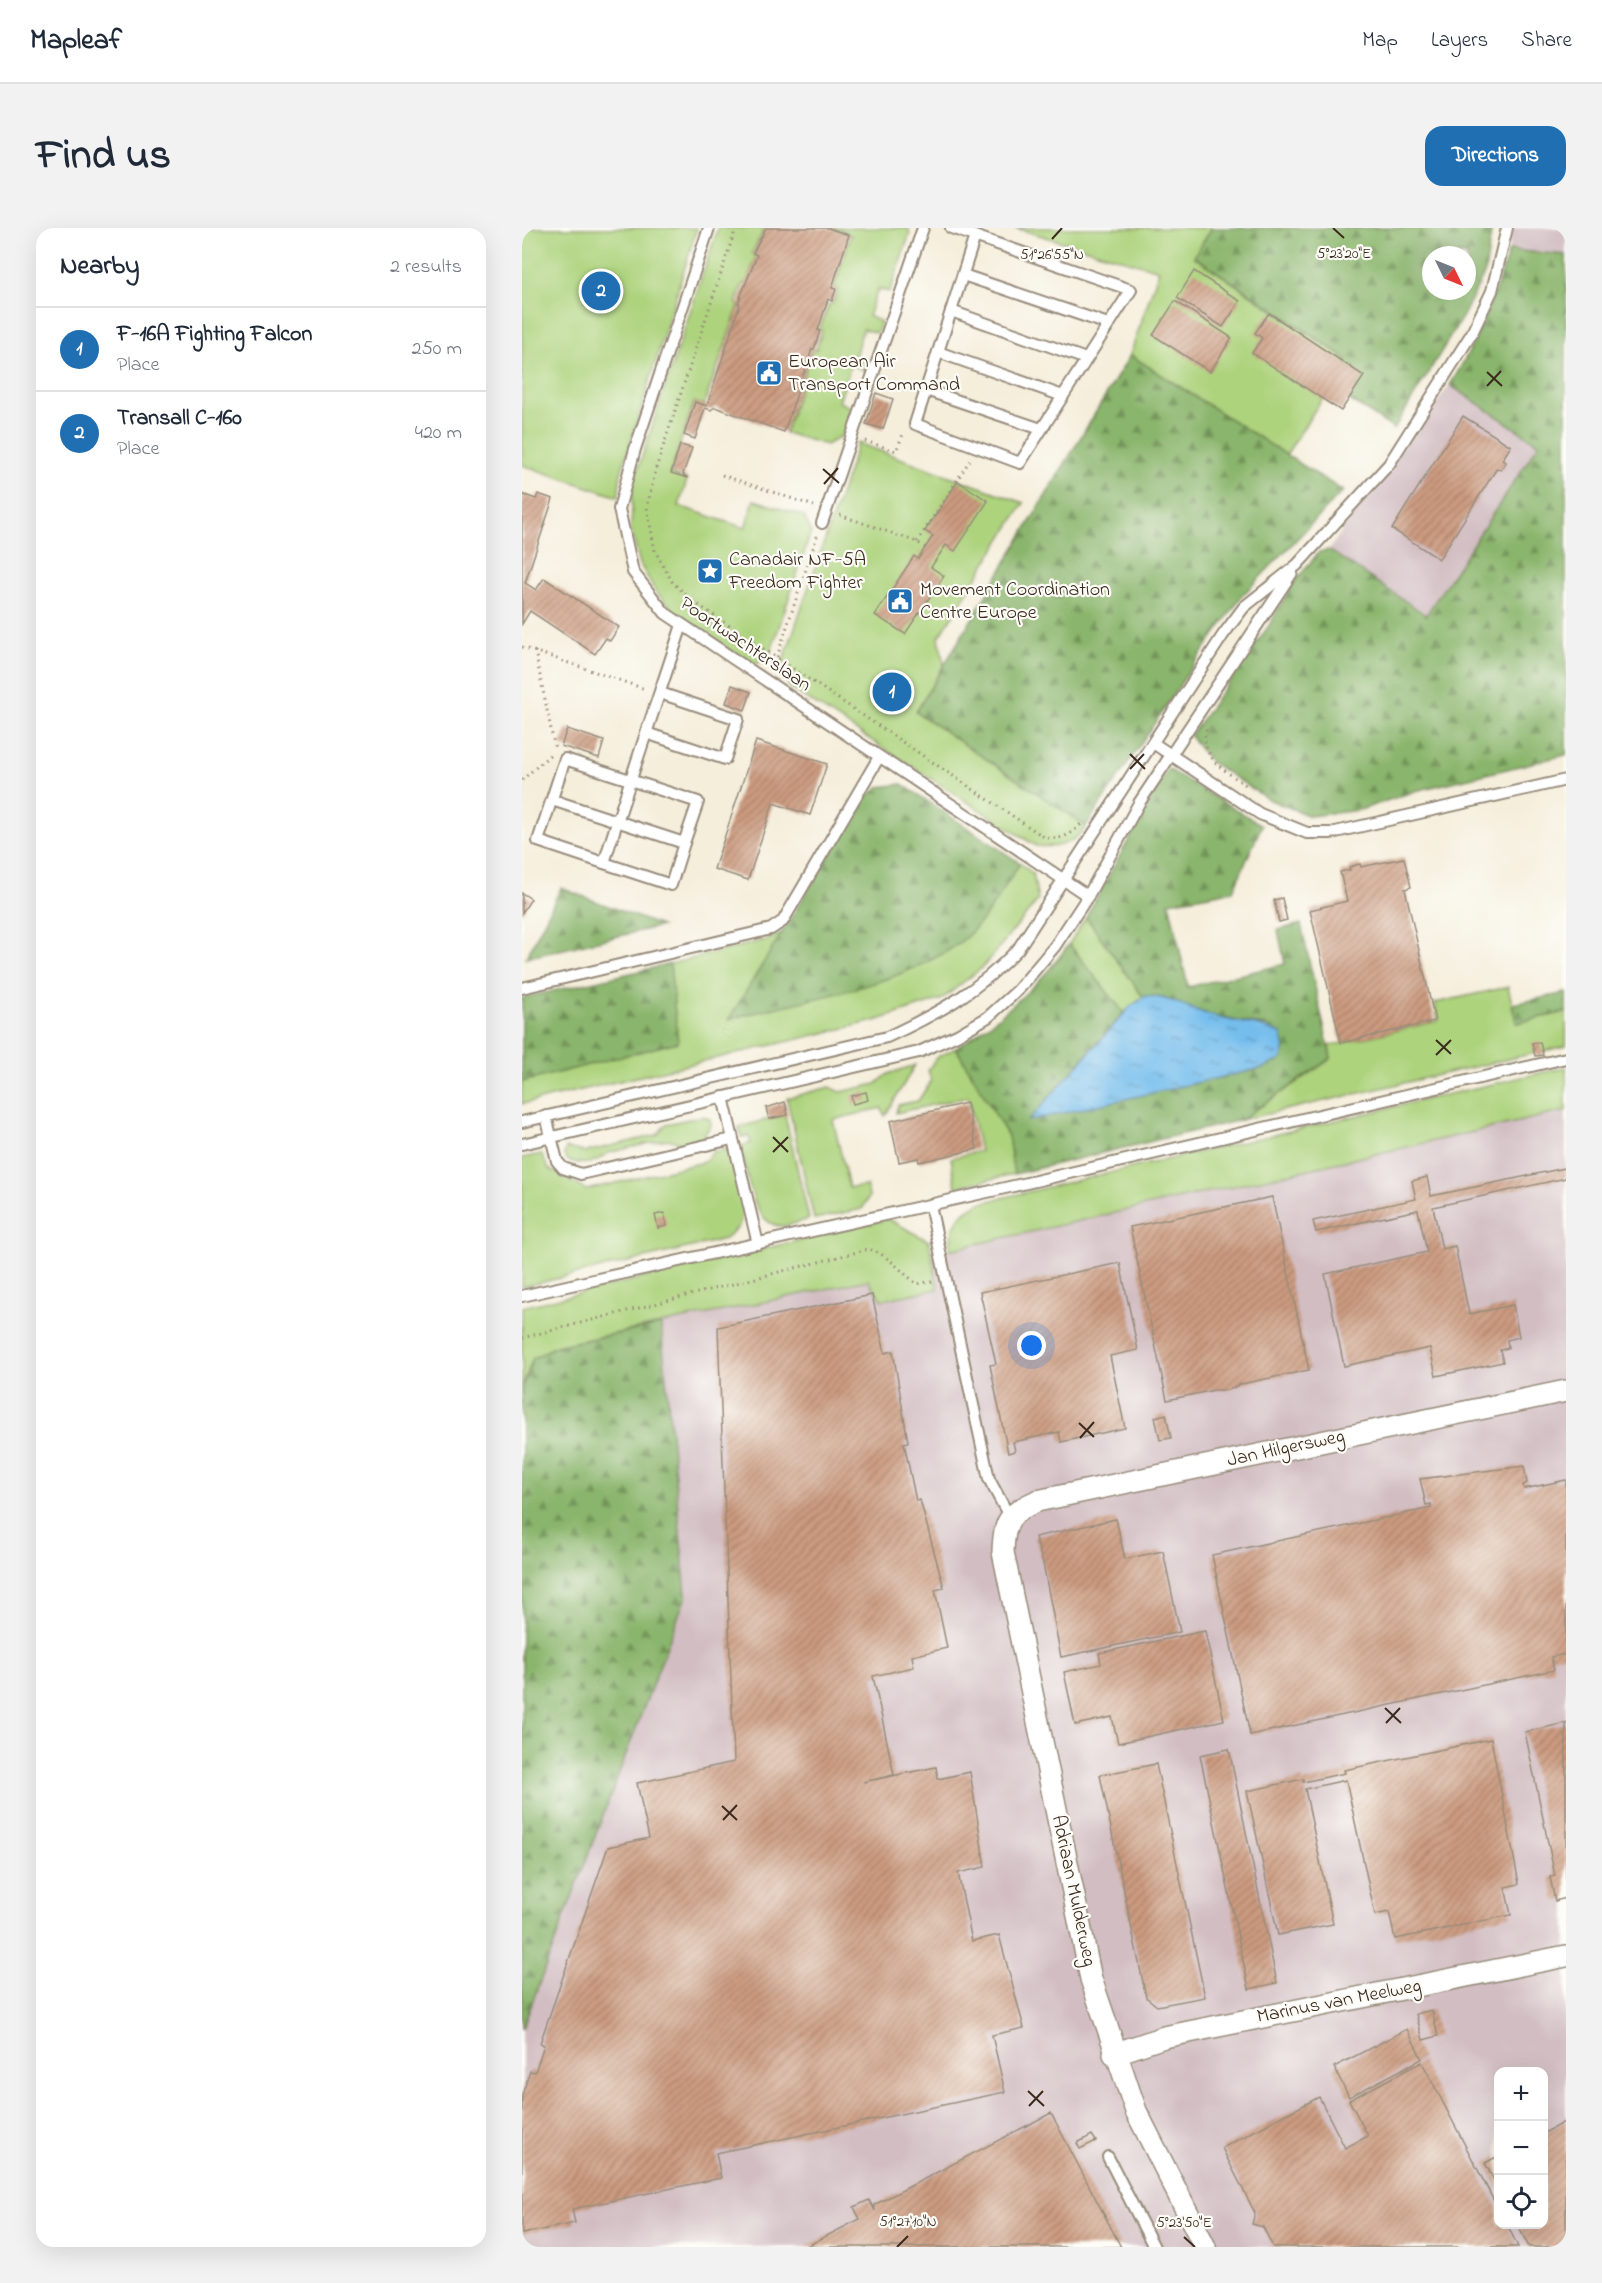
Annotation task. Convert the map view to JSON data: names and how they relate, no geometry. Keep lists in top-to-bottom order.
{
  "streets": {
    "street": ["Jan Hilgersweg", "Adriaan Mulderweg", "Marinus van Meelweg"],
    "lane": ["Poortwachterslaan"]
  },
  "crossings": [
    ["Jan Hilgersweg", "Adriaan Mulderweg"],
    ["Adriaan Mulderweg", "Marinus van Meelweg"]
  ],
  "places": {
    "public building": ["European Air Transport Command", "Movement Coordination Centre Europe"],
    "place": ["Canadair NF-5A Freedom Fighter"]
  },
  "north": "bottom right",
  "page": {
    "header": "Mapleaf",
    "nav": ["Map", "Layers", "Share"],
    "title": "Find us",
    "buttons": "Directions",
    "heading": ["Nearby", "2 results"],
    "pins": ["2", "1"],
    "list": [
      {
        "mark": "1",
        "name": "F-16A Fighting Falcon",
        "note": "Place",
        "value": "250 m"
      },
      {
        "mark": "2",
        "name": "Transall C-160",
        "note": "Place",
        "value": "420 m"
      }
    ],
    "map_buttons": ["+", "−"]
  },
  "coordinates": [
    "5°23'20\"E",
    "51°26'55\"N",
    "51°27'10\"N",
    "5°23'50\"E"
  ]
}
